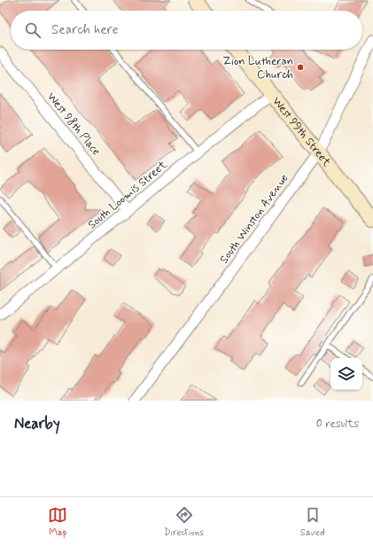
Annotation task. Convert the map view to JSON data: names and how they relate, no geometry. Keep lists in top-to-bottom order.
{
  "streets": {
    "street": [
      "West 98th Place",
      "West 99th Street",
      "South Loomis Street",
      "South Winston Avenue"
    ]
  },
  "crossings": [
    ["West 98th Place", "South Loomis Street"],
    ["West 99th Street", "South Loomis Street"],
    ["West 99th Street", "South Winston Avenue"]
  ],
  "places": ["Zion Lutheran Church"],
  "page": {
    "search": "Search here",
    "heading": ["Nearby", "0 results"],
    "nav": ["Map", "Directions", "Saved"]
  }
}
